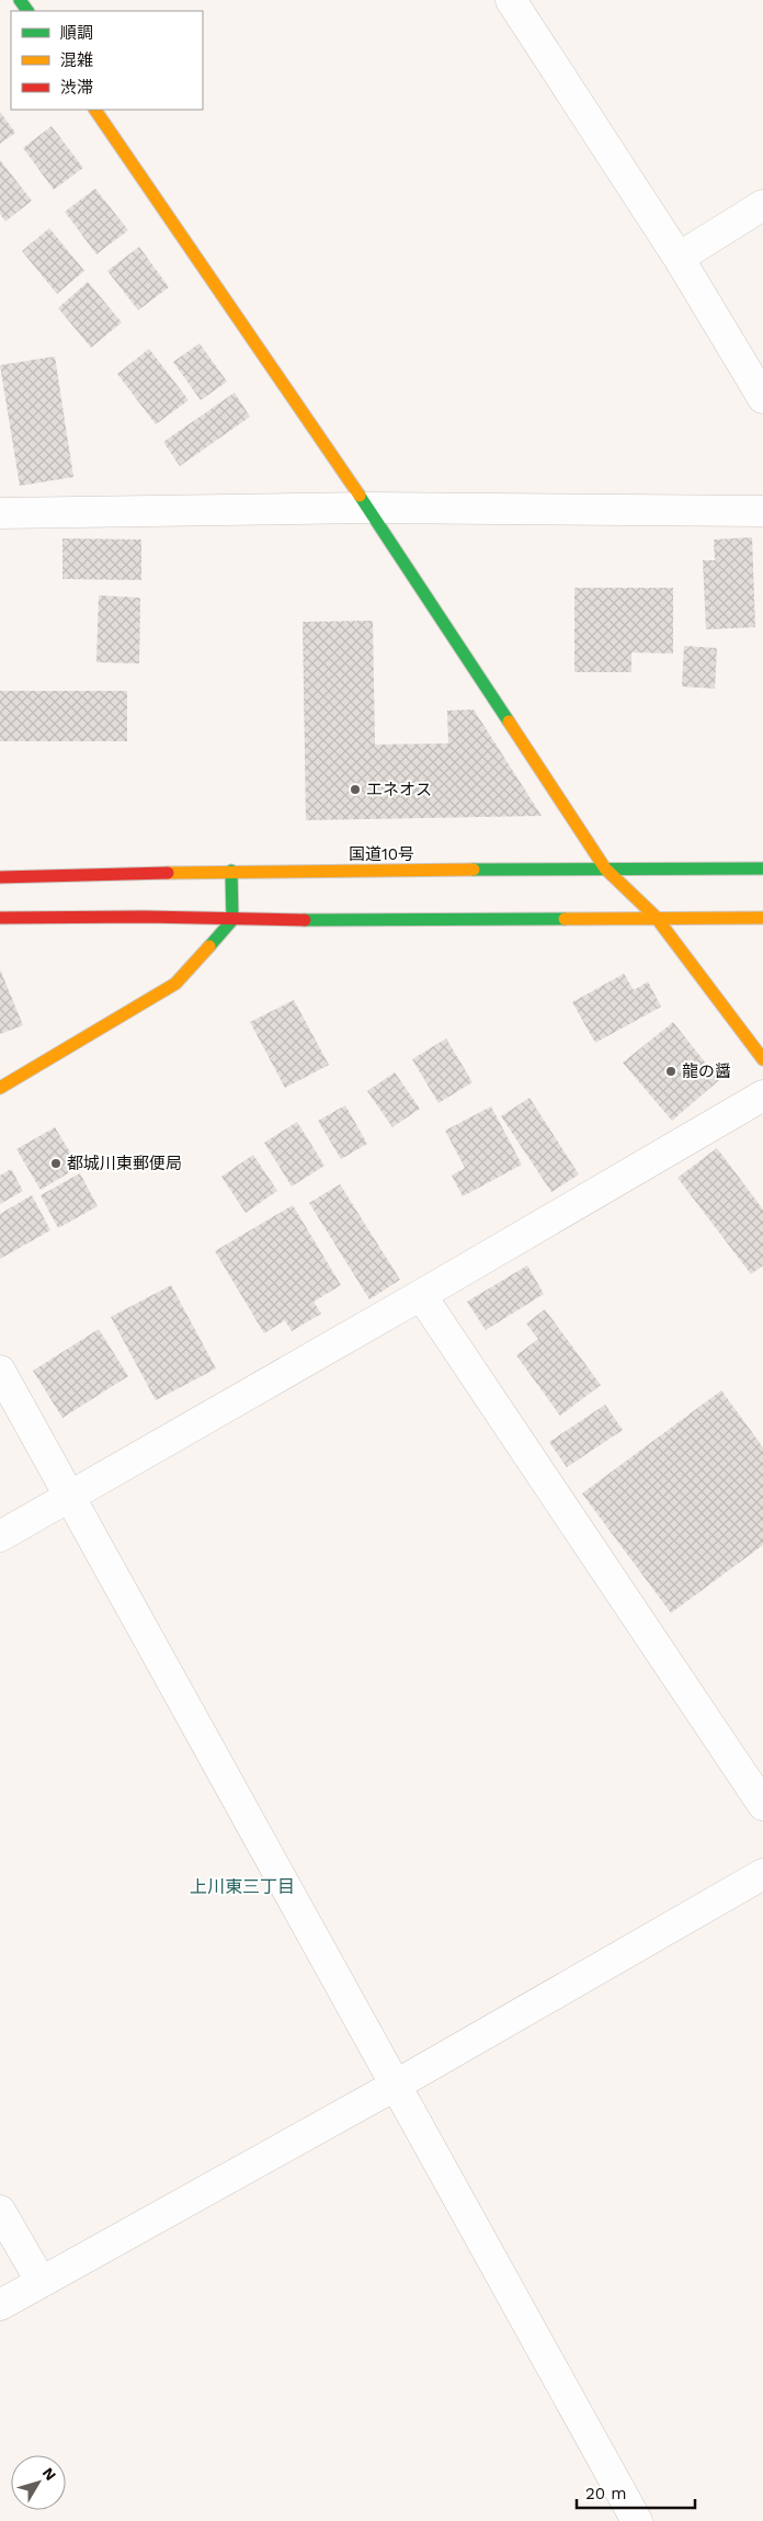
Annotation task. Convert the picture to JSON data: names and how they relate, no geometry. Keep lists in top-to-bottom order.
{
  "streets": {
    "main road": ["国道10号"]
  },
  "districts": ["上川東三丁目"],
  "places": ["エネオス", "龍の醤", "都城川東郵便局"],
  "legend": ["順調", "混雑", "渋滞"],
  "scale_bar": "20 m",
  "north": "top right"
}
